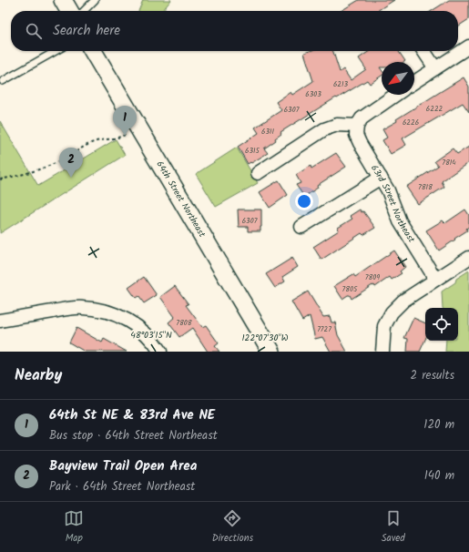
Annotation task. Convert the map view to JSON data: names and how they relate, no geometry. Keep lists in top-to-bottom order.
{
  "streets": {
    "main road": ["64th Street Northeast"],
    "street": ["63rd Street Northeast"]
  },
  "house_numbers": [
    "6213",
    "6303",
    "6222",
    "6307",
    "6226",
    "6311",
    "6315",
    "7814",
    "7818",
    "6307",
    "7809",
    "7805",
    "7808",
    "7727"
  ],
  "north": "bottom left",
  "page": {
    "search": "Search here",
    "pins": ["1", "2"],
    "heading": ["Nearby", "2 results"],
    "list": [
      {
        "mark": "1",
        "name": "64th St NE & 83rd Ave NE",
        "note": "Bus stop · 64th Street Northeast",
        "value": "120 m"
      },
      {
        "mark": "2",
        "name": "Bayview Trail Open Area",
        "note": "Park · 64th Street Northeast",
        "value": "140 m"
      }
    ],
    "nav": ["Map", "Directions", "Saved"]
  },
  "coordinates": ["48°03'15\"N", "122°07'30\"W"]
}
